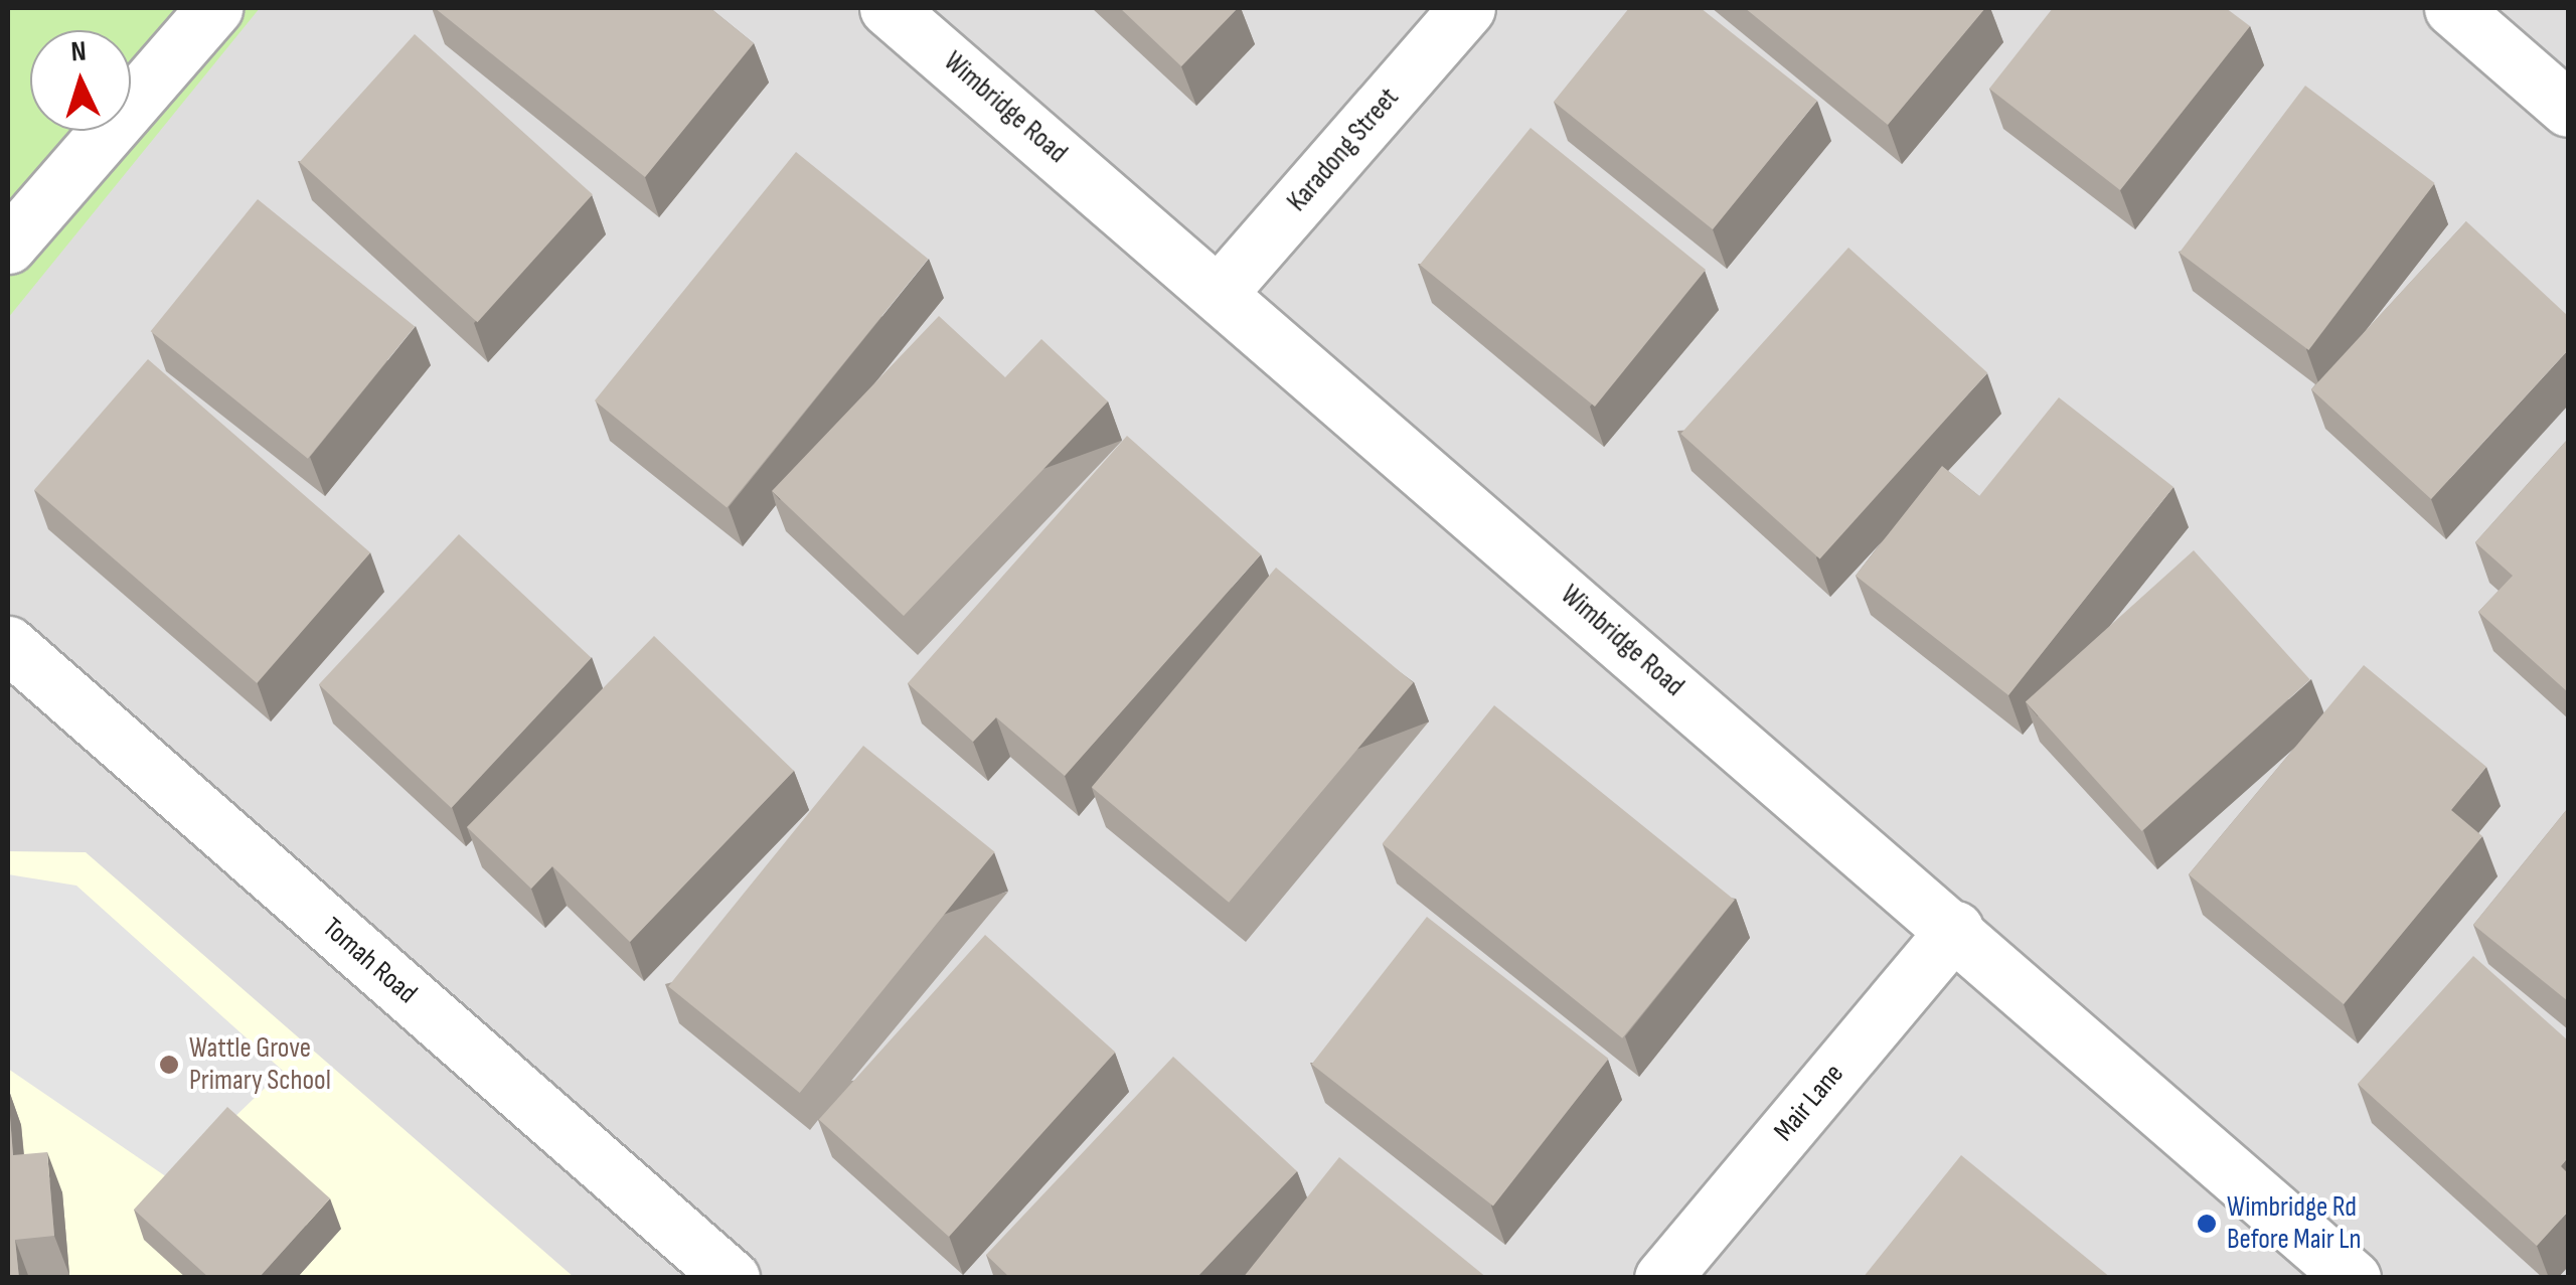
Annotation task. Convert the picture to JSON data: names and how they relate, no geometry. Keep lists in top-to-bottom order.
{
  "streets": {
    "street": [
      "Wimbridge Road",
      "Karadong Street",
      "Tomah Road",
      "Mair Lane"
    ]
  },
  "crossings": [
    ["Wimbridge Road", "Karadong Street"],
    ["Wimbridge Road", "Mair Lane"]
  ],
  "places": ["Wattle Grove Primary School", "Wimbridge Rd Before Mair Ln"],
  "north": "top"
}
